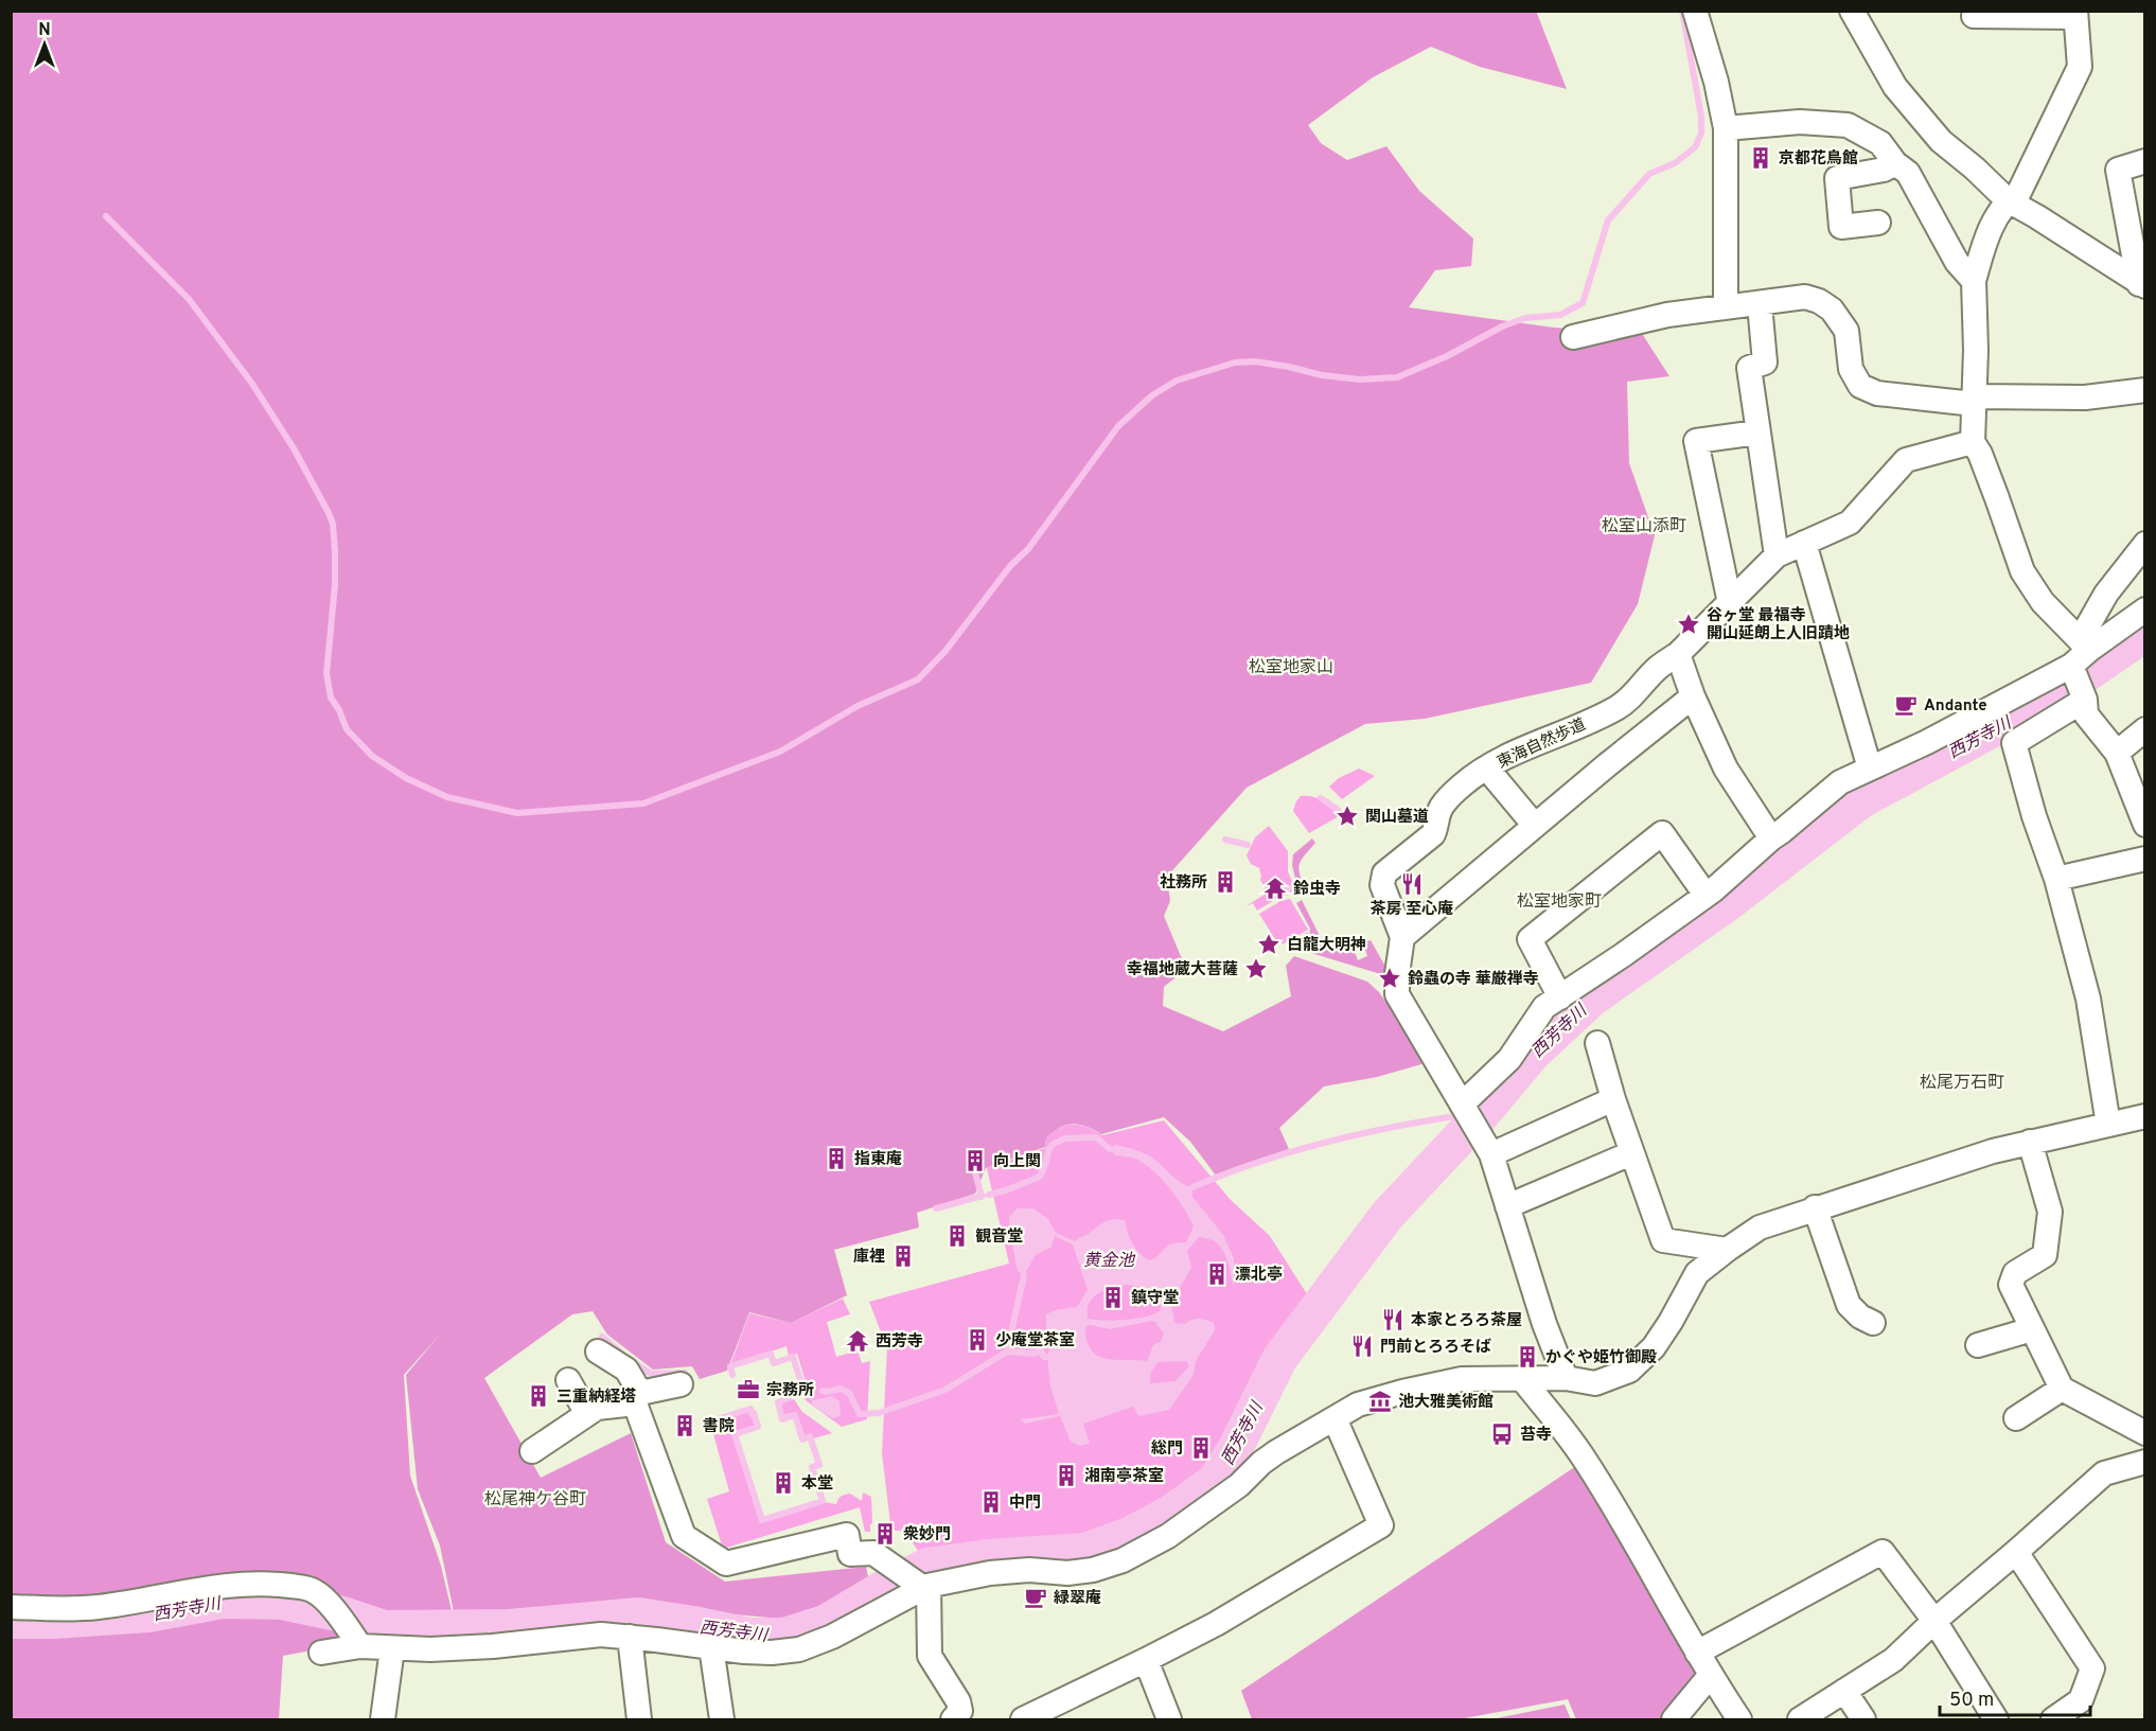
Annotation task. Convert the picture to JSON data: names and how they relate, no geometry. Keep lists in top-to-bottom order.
{
  "streets": {
    "street": ["東海自然歩道"]
  },
  "districts": [
    "松室山添町",
    "松室地家山",
    "松室地家町",
    "松尾万石町",
    "松尾神ケ谷町"
  ],
  "water": ["西芳寺川", "黄金池"],
  "places": {
    "building": [
      "京都花鳥館",
      "社務所",
      "指東庵",
      "向上関",
      "観音堂",
      "庫裡",
      "漂北亭",
      "鎮守堂",
      "少庵堂茶室",
      "かぐや姫竹御殿",
      "三重納経塔",
      "書院",
      "総門",
      "湘南亭茶室",
      "本堂",
      "中門",
      "衆妙門"
    ],
    "place": [
      "谷ヶ堂 最福寺 開山延朗上人旧蹟地",
      "関山墓道",
      "白龍大明神",
      "幸福地蔵大菩薩",
      "鈴蟲の寺 華厳禅寺"
    ],
    "cafe": ["Andante", "緑翠庵"],
    "restaurant": ["茶房 至心庵", "本家とろろ茶屋", "門前とろろそば"],
    "temple": ["鈴虫寺", "西芳寺"],
    "office": ["宗務所"],
    "museum": ["池大雅美術館"],
    "bus stop": ["苔寺"]
  },
  "scale_bar": "50 m",
  "north": "top"
}
